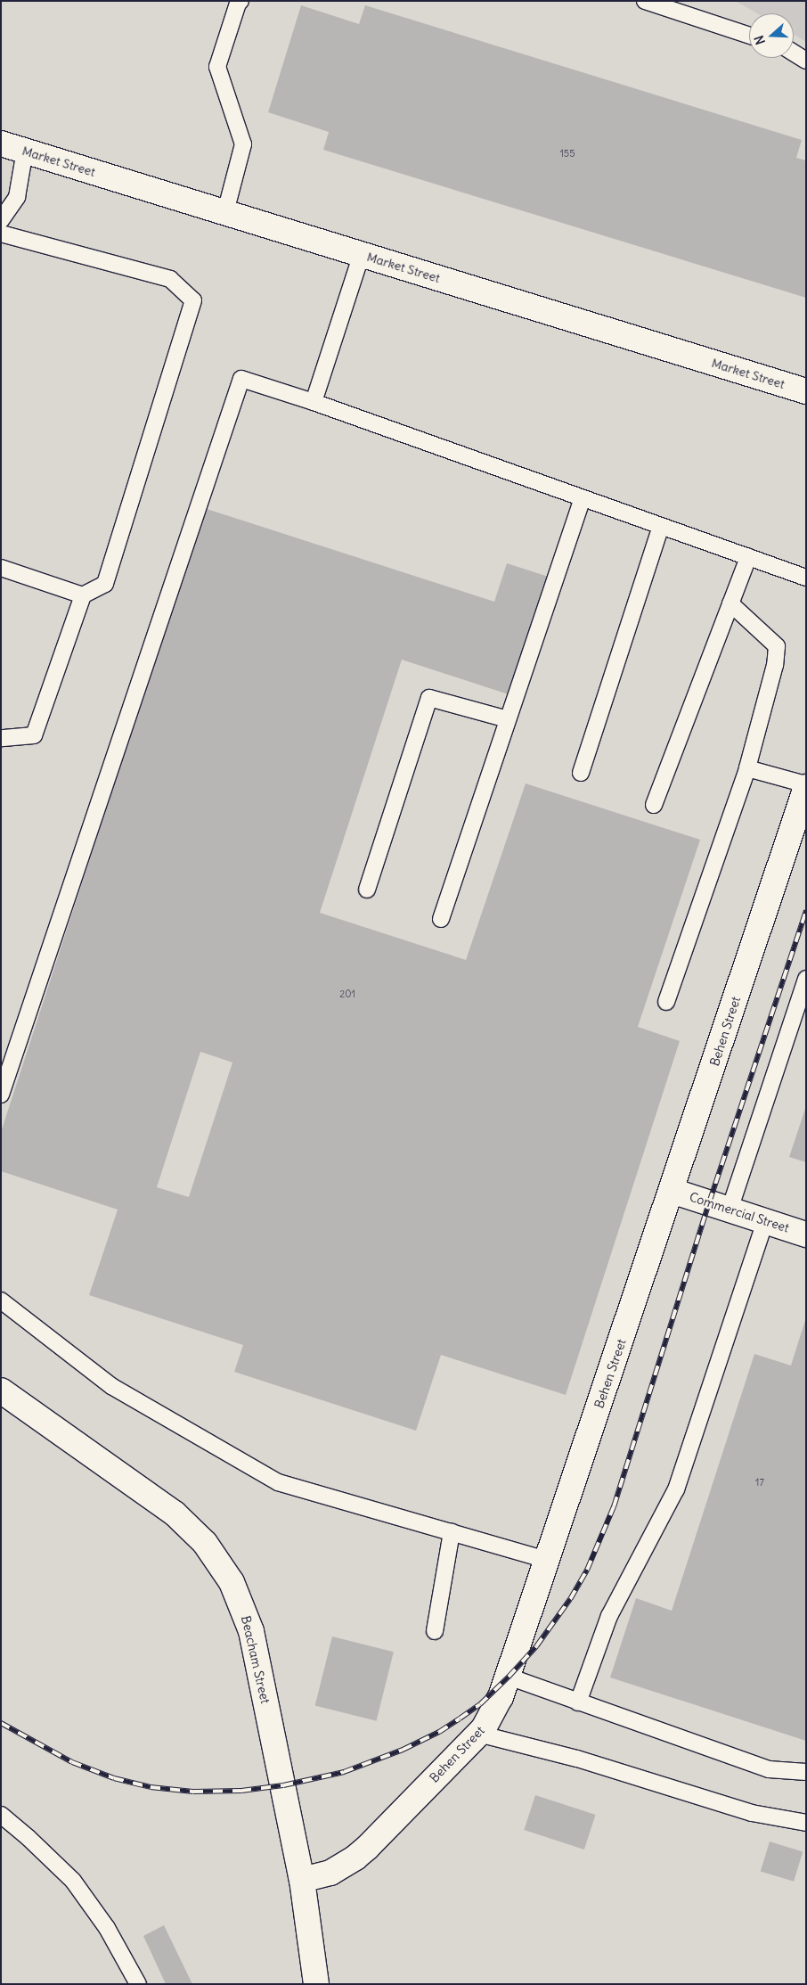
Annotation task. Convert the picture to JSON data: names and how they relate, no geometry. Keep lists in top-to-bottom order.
{
  "streets": {
    "street": [
      "Market Street",
      "Behen Street",
      "Commercial Street",
      "Beacham Street"
    ]
  },
  "crossings": [
    ["Behen Street", "Commercial Street"],
    ["Behen Street", "Beacham Street"]
  ],
  "house_numbers": ["155", "201", "17"],
  "north": "left"
}
